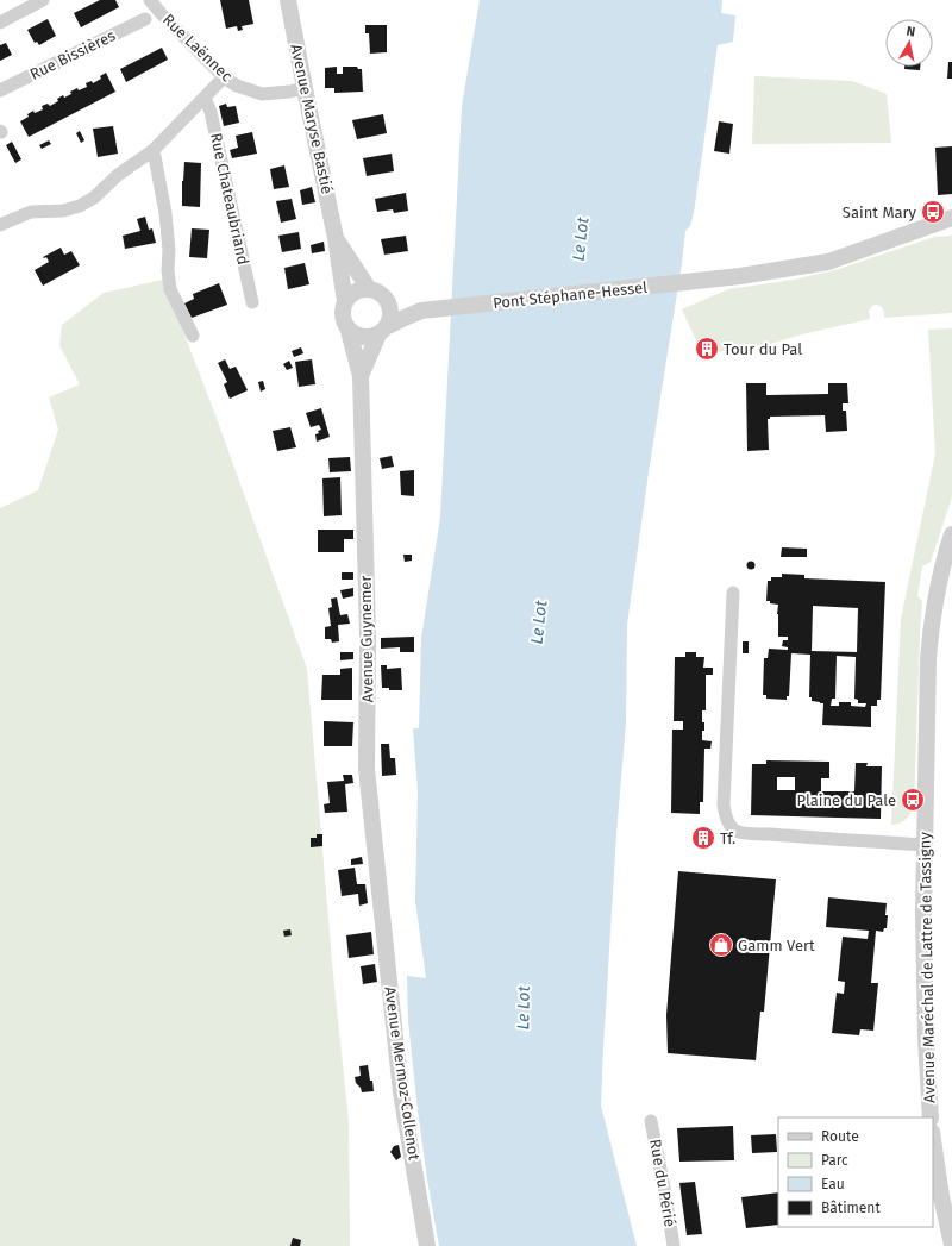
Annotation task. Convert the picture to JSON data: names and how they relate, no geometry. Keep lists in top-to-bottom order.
{
  "streets": {
    "street": [
      "Rue Laënnec",
      "Rue Bissières",
      "Avenue Maryse Bastié",
      "Rue Chateaubriand",
      "Pont Stéphane-Hessel",
      "Avenue Guynemer",
      "Avenue Maréchal de Lattre de Tassigny",
      "Avenue Mermoz-Collenot",
      "Rue du Périé"
    ]
  },
  "crossings": [
    ["Rue Laënnec", "Avenue Maryse Bastié"],
    ["Avenue Maryse Bastié", "Pont Stéphane-Hessel"],
    ["Avenue Maryse Bastié", "Avenue Guynemer"],
    ["Pont Stéphane-Hessel", "Avenue Guynemer"],
    ["Avenue Guynemer", "Avenue Mermoz-Collenot"]
  ],
  "water": ["Le Lot"],
  "places": {
    "bus stop": ["Saint Mary", "Plaine du Pale"],
    "building": ["Tour du Pal", "Tf."],
    "shop": ["Gamm Vert"]
  },
  "legend": [
    "Route",
    "Parc",
    "Eau",
    "Bâtiment"
  ],
  "north": "top"
}
